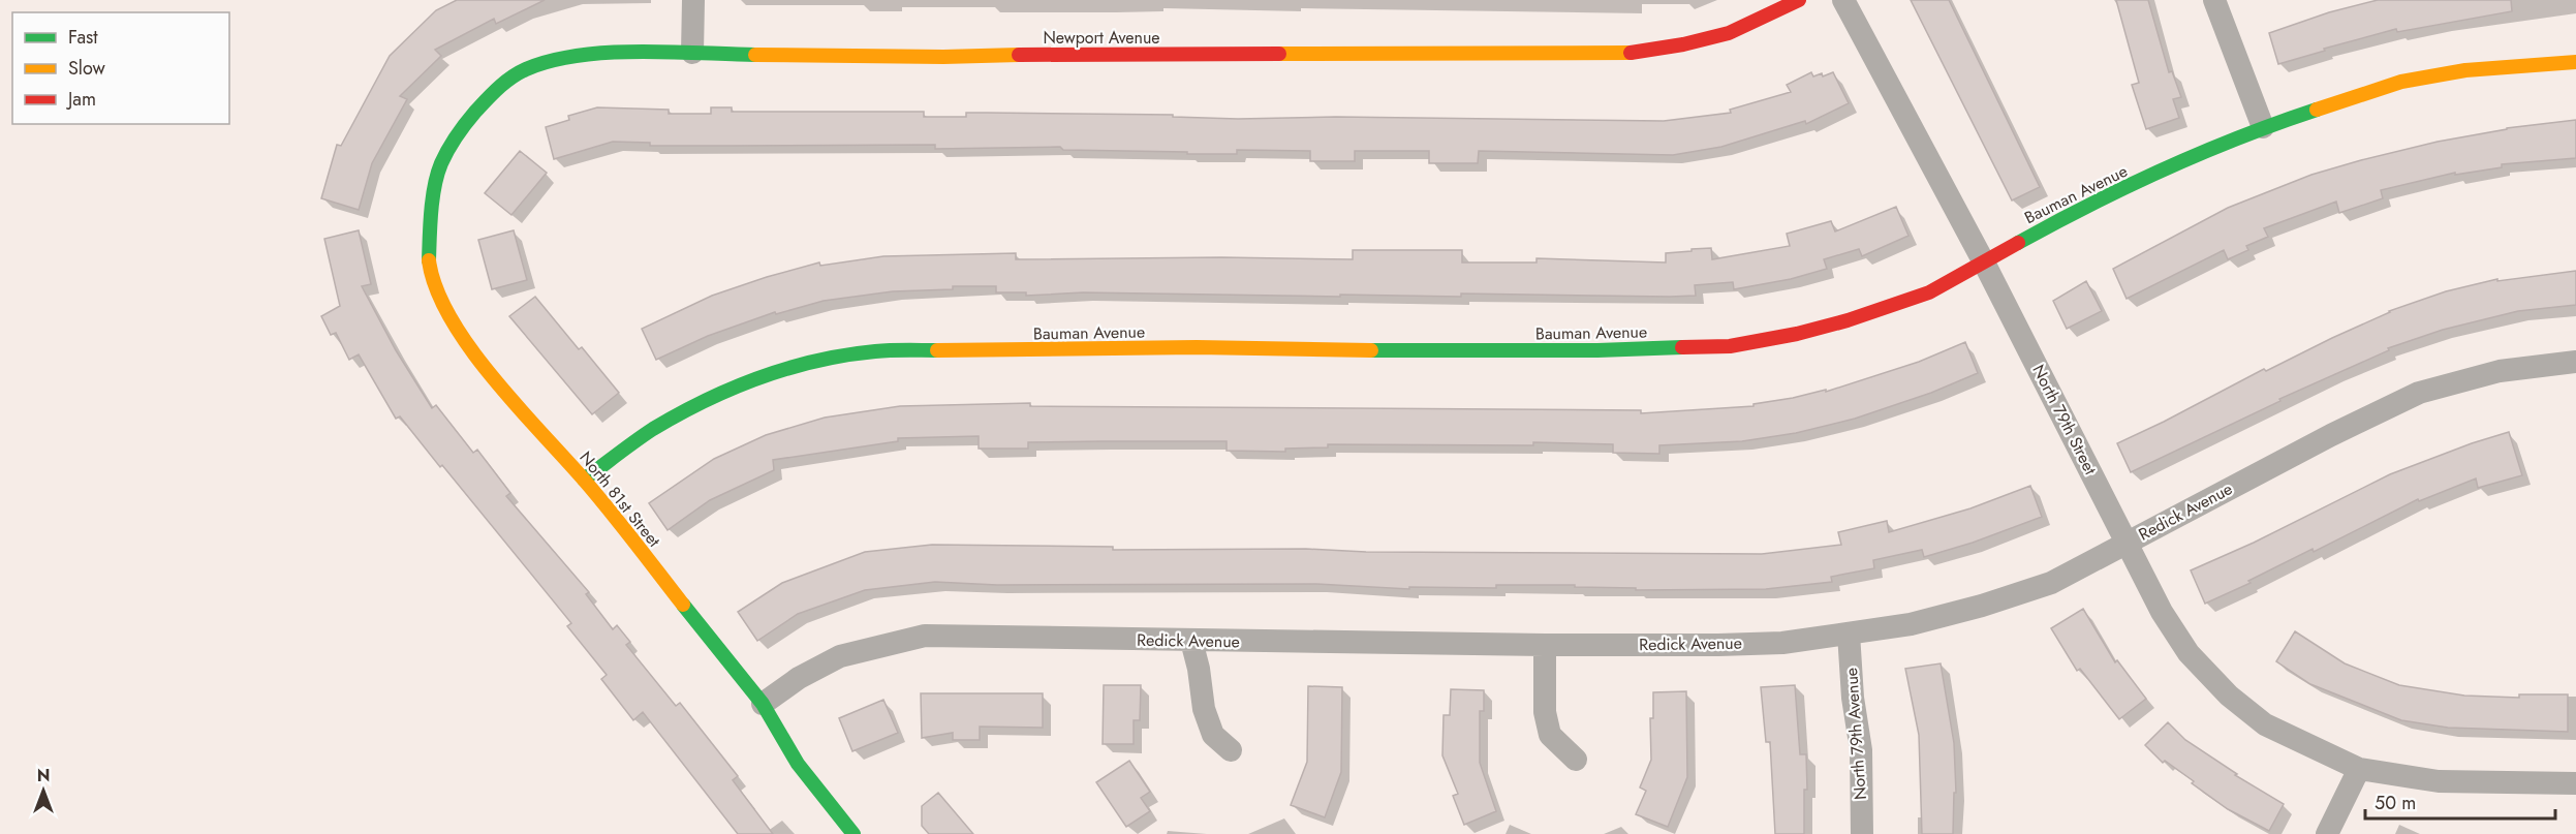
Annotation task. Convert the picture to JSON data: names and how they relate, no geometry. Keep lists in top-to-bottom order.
{
  "streets": {
    "street": [
      "Newport Avenue",
      "Bauman Avenue",
      "North 79th Street",
      "North 81st Street",
      "Redick Avenue",
      "North 79th Avenue"
    ]
  },
  "crossings": [
    ["Newport Avenue", "North 81st Street"],
    ["Bauman Avenue", "North 79th Street"],
    ["Bauman Avenue", "North 81st Street"],
    ["North 79th Street", "Redick Avenue"],
    ["North 81st Street", "Redick Avenue"],
    ["Redick Avenue", "North 79th Avenue"]
  ],
  "legend": ["Fast", "Slow", "Jam"],
  "scale_bar": "50 m",
  "north": "top"
}
